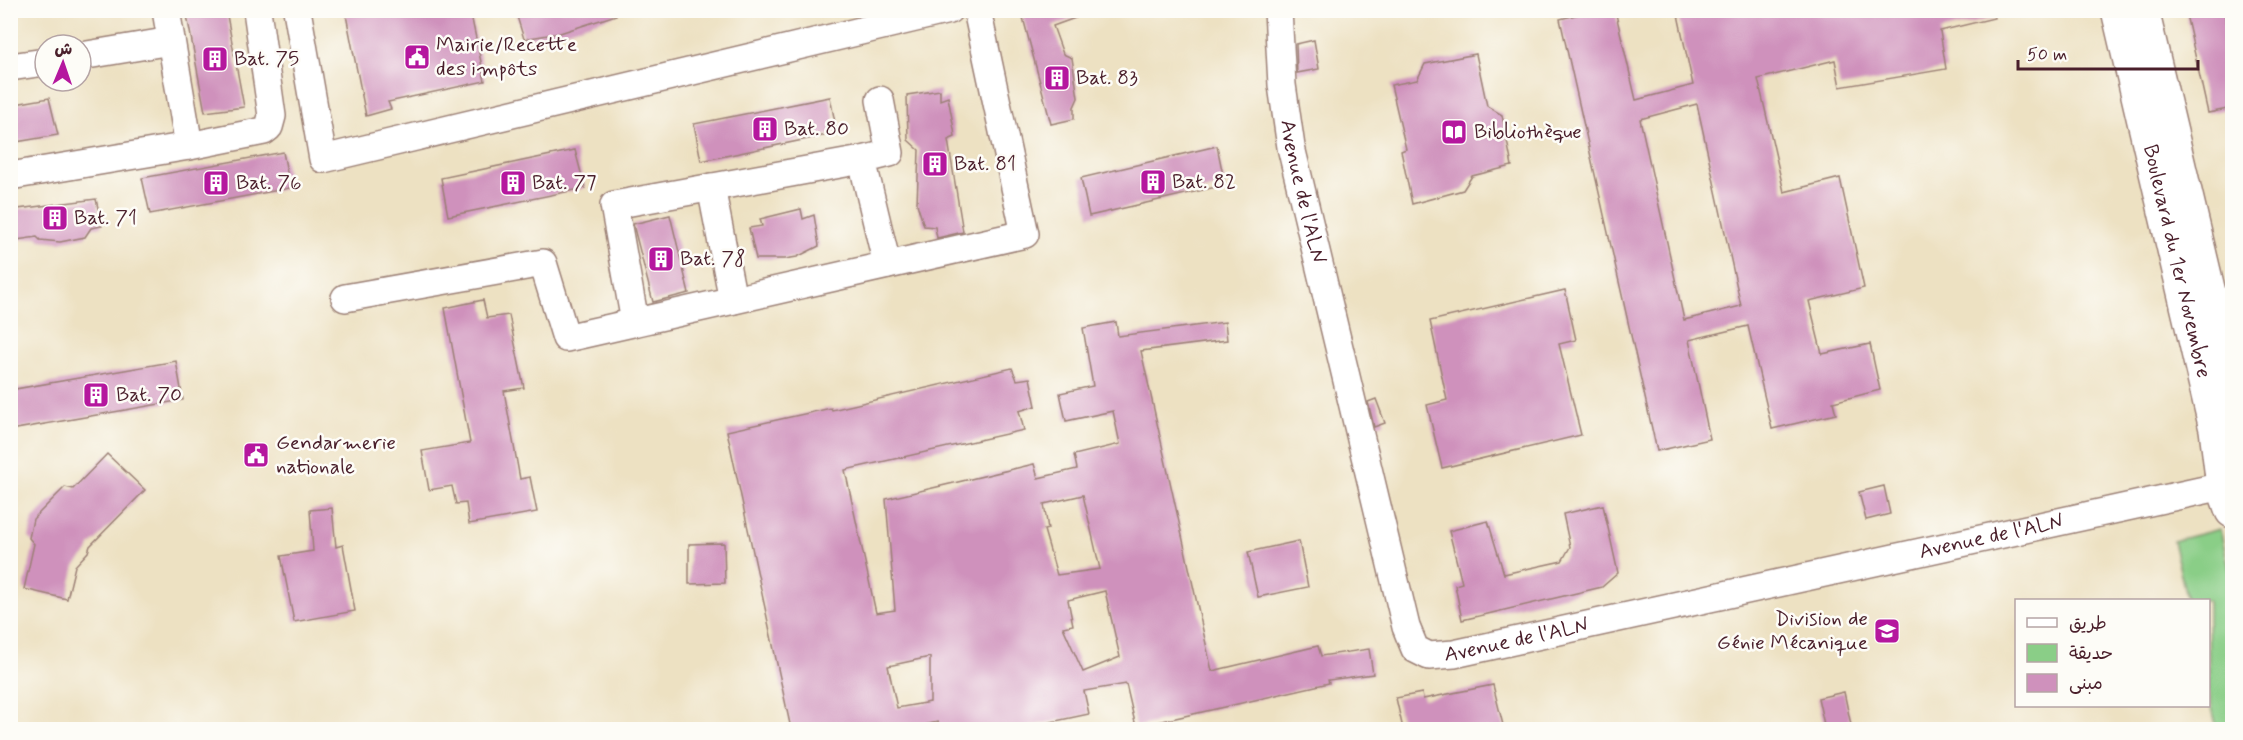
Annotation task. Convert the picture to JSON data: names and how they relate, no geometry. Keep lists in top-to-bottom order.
{
  "streets": {
    "main road": ["Boulevard du 1er Novembre"],
    "street": ["Avenue de l'ALN"]
  },
  "crossings": [
    ["Avenue de l'ALN", "Boulevard du 1er Novembre"]
  ],
  "places": {
    "public building": ["Mairie/Recette des impôts", "Gendarmerie nationale"],
    "building": [
      "Bat. 75",
      "Bat. 83",
      "Bat. 80",
      "Bat. 81",
      "Bat. 82",
      "Bat. 76",
      "Bat. 77",
      "Bat. 71",
      "Bat. 78",
      "Bat. 70"
    ],
    "library": ["Bibliothèque"],
    "school or university": ["Division de Génie Mécanique"]
  },
  "legend": ["طريق", "حديقة", "مبنى"],
  "scale_bar": "50 m",
  "north": "top"
}
